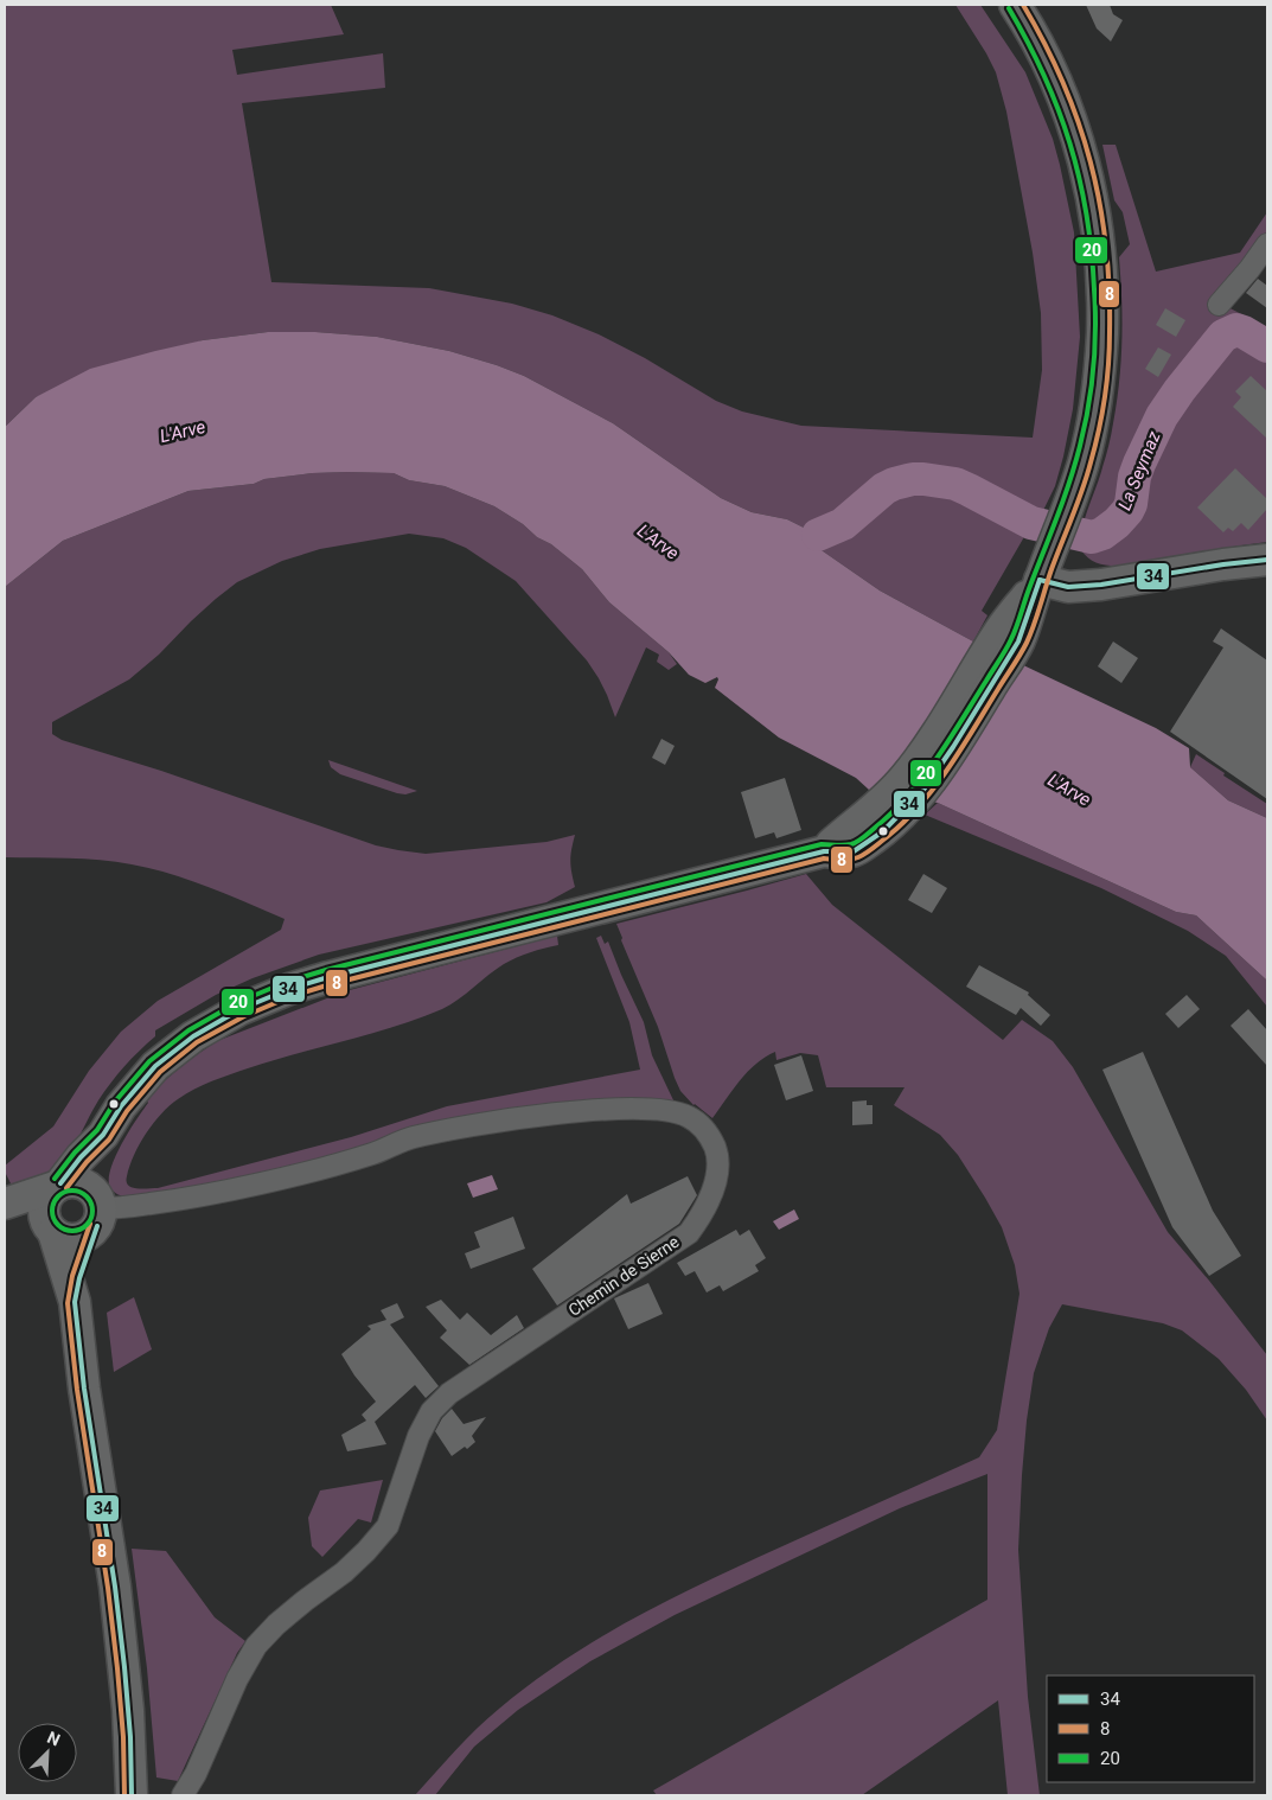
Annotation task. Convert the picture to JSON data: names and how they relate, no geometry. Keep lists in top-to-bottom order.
{
  "streets": {
    "street": ["Chemin de Sierne"]
  },
  "water": ["L'Arve", "La Seymaz"],
  "lines": ["transit line 8", "transit line 20", "transit line 34"],
  "legend": ["34", "8", "20"],
  "north": "top right"
}
